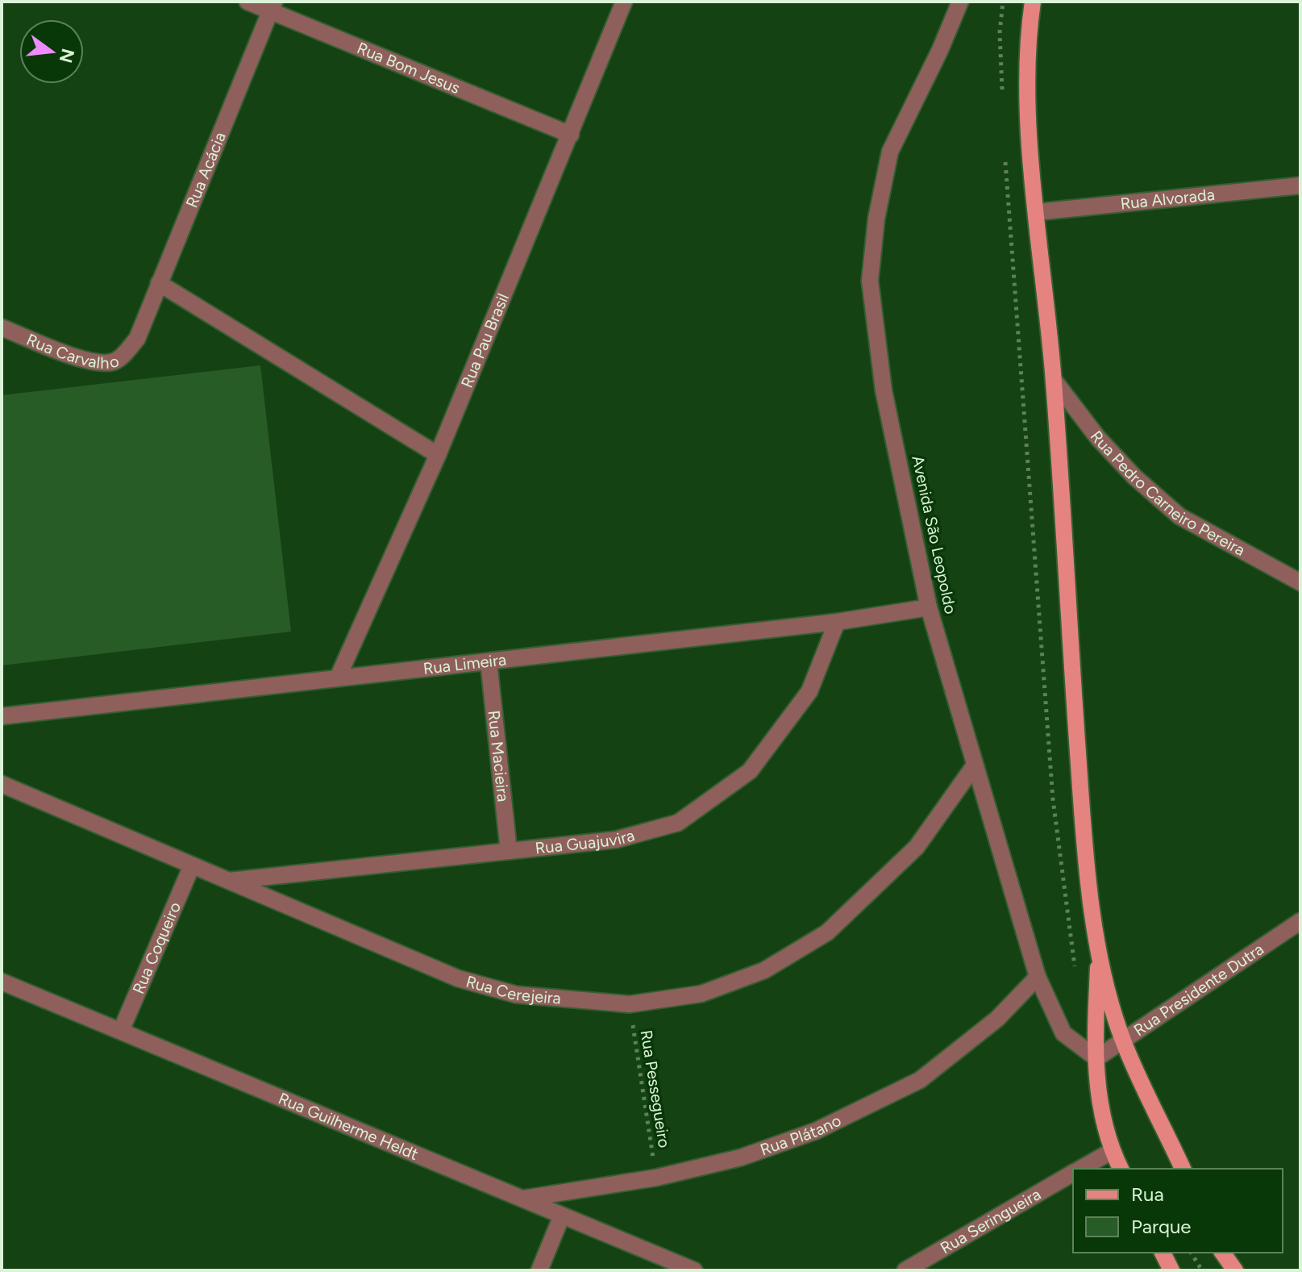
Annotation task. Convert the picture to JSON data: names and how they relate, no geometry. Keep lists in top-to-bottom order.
{
  "streets": {
    "street": [
      "Rua Bom Jesus",
      "Rua Acácia",
      "Rua Alvorada",
      "Rua Pau Brasil",
      "Rua Carvalho",
      "Rua Pedro Carneiro Pereira",
      "Avenida São Leopoldo",
      "Rua Limeira",
      "Rua Macieira",
      "Rua Guajuvira",
      "Rua Coqueiro",
      "Rua Cerejeira",
      "Rua Presidente Dutra",
      "Rua Guilherme Heldt",
      "Rua Plátano",
      "Rua Seringueira"
    ],
    "path": ["Rua Pessegueiro"]
  },
  "crossings": [
    ["Rua Bom Jesus", "Rua Acácia"],
    ["Rua Bom Jesus", "Rua Pau Brasil"],
    ["Rua Acácia", "Rua Carvalho"],
    ["Rua Pau Brasil", "Rua Limeira"],
    ["Avenida São Leopoldo", "Rua Limeira"],
    ["Avenida São Leopoldo", "Rua Cerejeira"],
    ["Avenida São Leopoldo", "Rua Presidente Dutra"],
    ["Avenida São Leopoldo", "Rua Plátano"],
    ["Rua Limeira", "Rua Macieira"],
    ["Rua Limeira", "Rua Guajuvira"],
    ["Rua Macieira", "Rua Guajuvira"],
    ["Rua Guajuvira", "Rua Cerejeira"],
    ["Rua Coqueiro", "Rua Cerejeira"],
    ["Rua Coqueiro", "Rua Guilherme Heldt"],
    ["Rua Cerejeira", "Rua Pessegueiro"],
    ["Rua Pessegueiro", "Rua Plátano"],
    ["Rua Guilherme Heldt", "Rua Plátano"]
  ],
  "legend": ["Rua", "Parque"],
  "north": "right"
}
